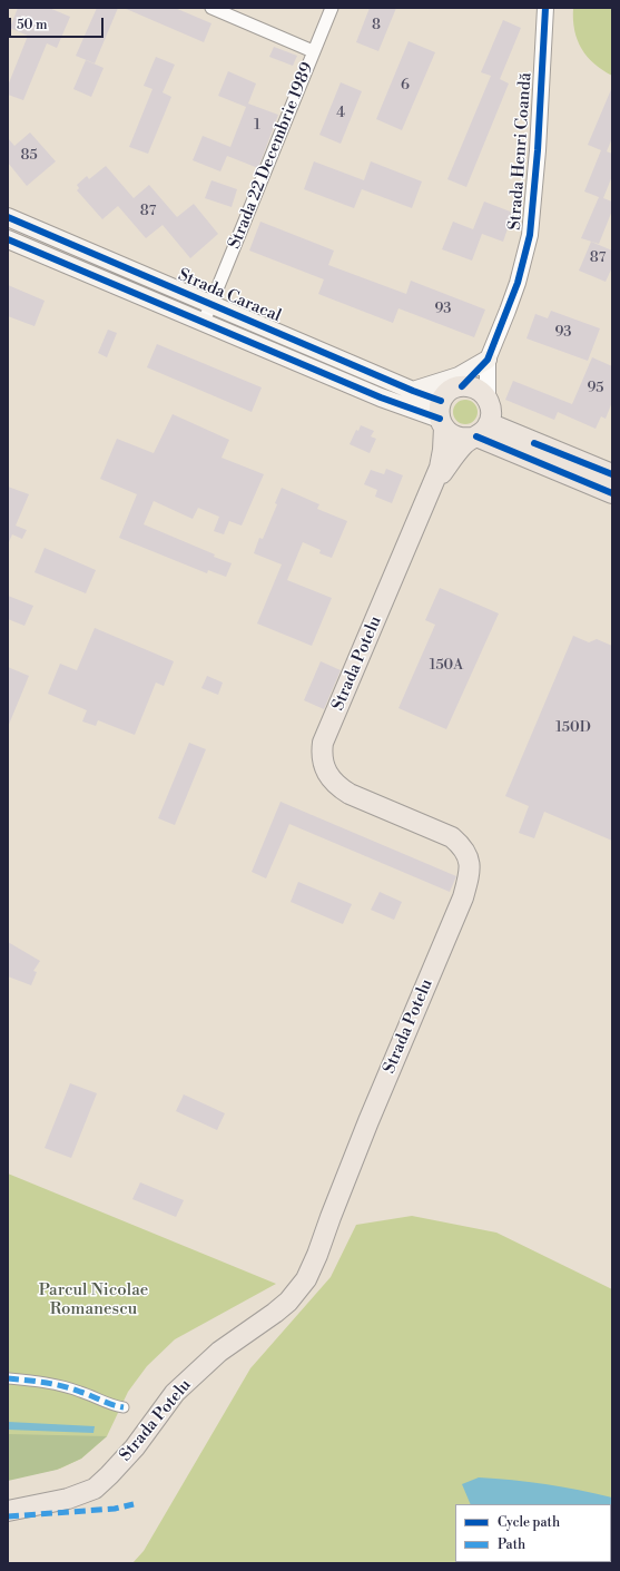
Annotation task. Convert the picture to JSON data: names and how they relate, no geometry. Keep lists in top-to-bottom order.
{
  "streets": {
    "main road": ["Strada Caracal", "Strada Potelu"],
    "street": ["Strada Henri Coandă", "Strada 22 Decembrie 1989"]
  },
  "crossings": [
    ["Strada Henri Coandă", "Strada Caracal"],
    ["Strada Henri Coandă", "Strada Potelu"],
    ["Strada 22 Decembrie 1989", "Strada Caracal"],
    ["Strada Caracal", "Strada Potelu"]
  ],
  "parks": ["Parcul Nicolae Romanescu"],
  "house_numbers": [
    "8",
    "6",
    "4",
    "1",
    "85",
    "87",
    "87",
    "93",
    "93",
    "95",
    "150A",
    "150D"
  ],
  "legend": ["Cycle path", "Path"],
  "scale_bar": "50 m"
}
